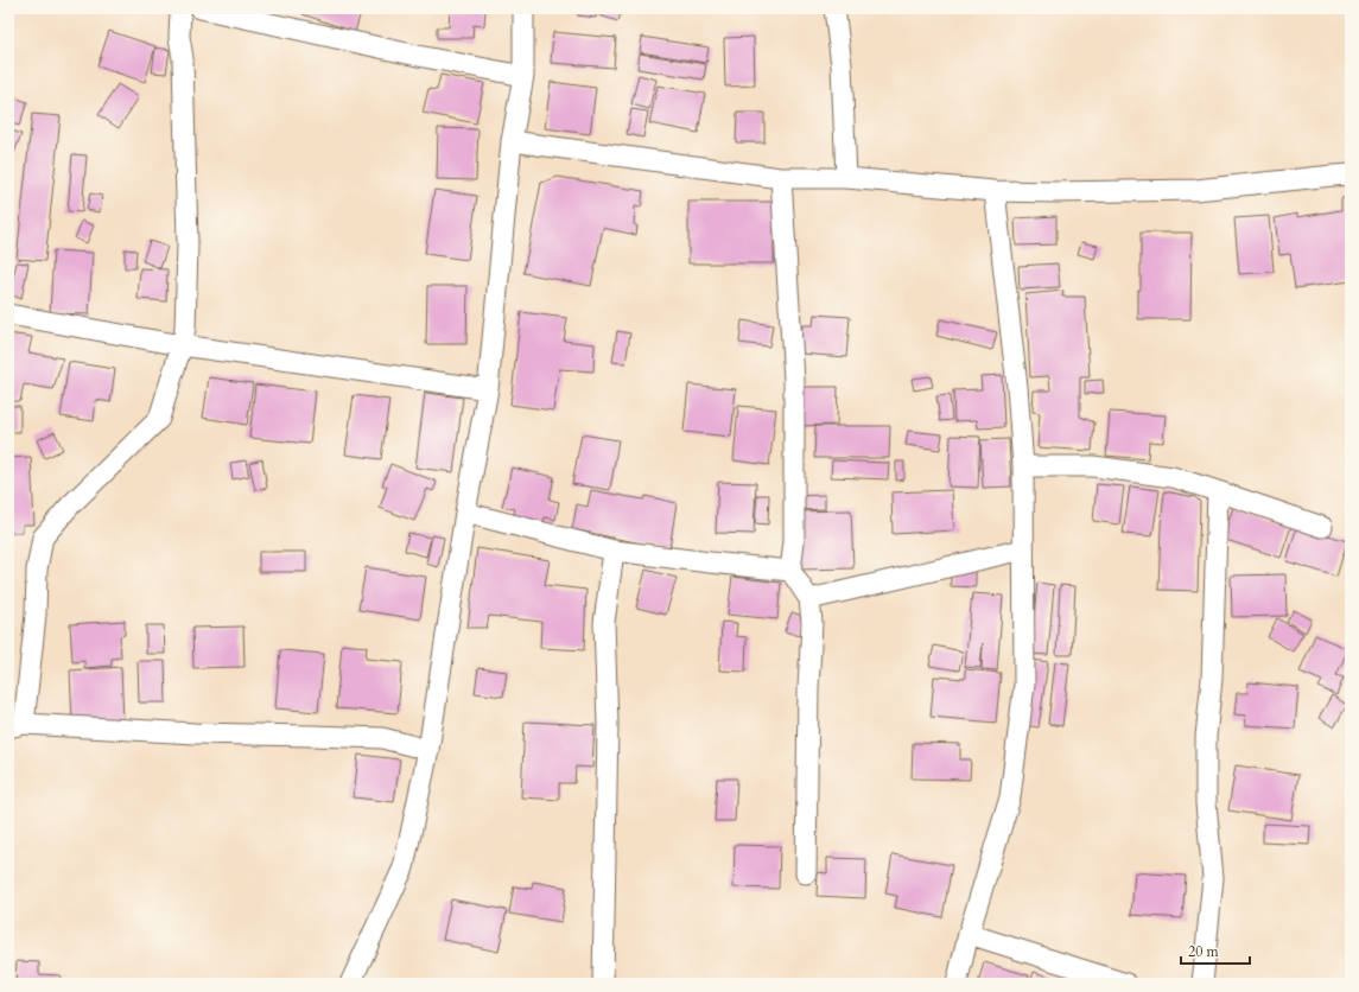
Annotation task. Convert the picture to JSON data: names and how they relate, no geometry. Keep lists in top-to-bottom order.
{
  "scale_bar": "20 m"
}
